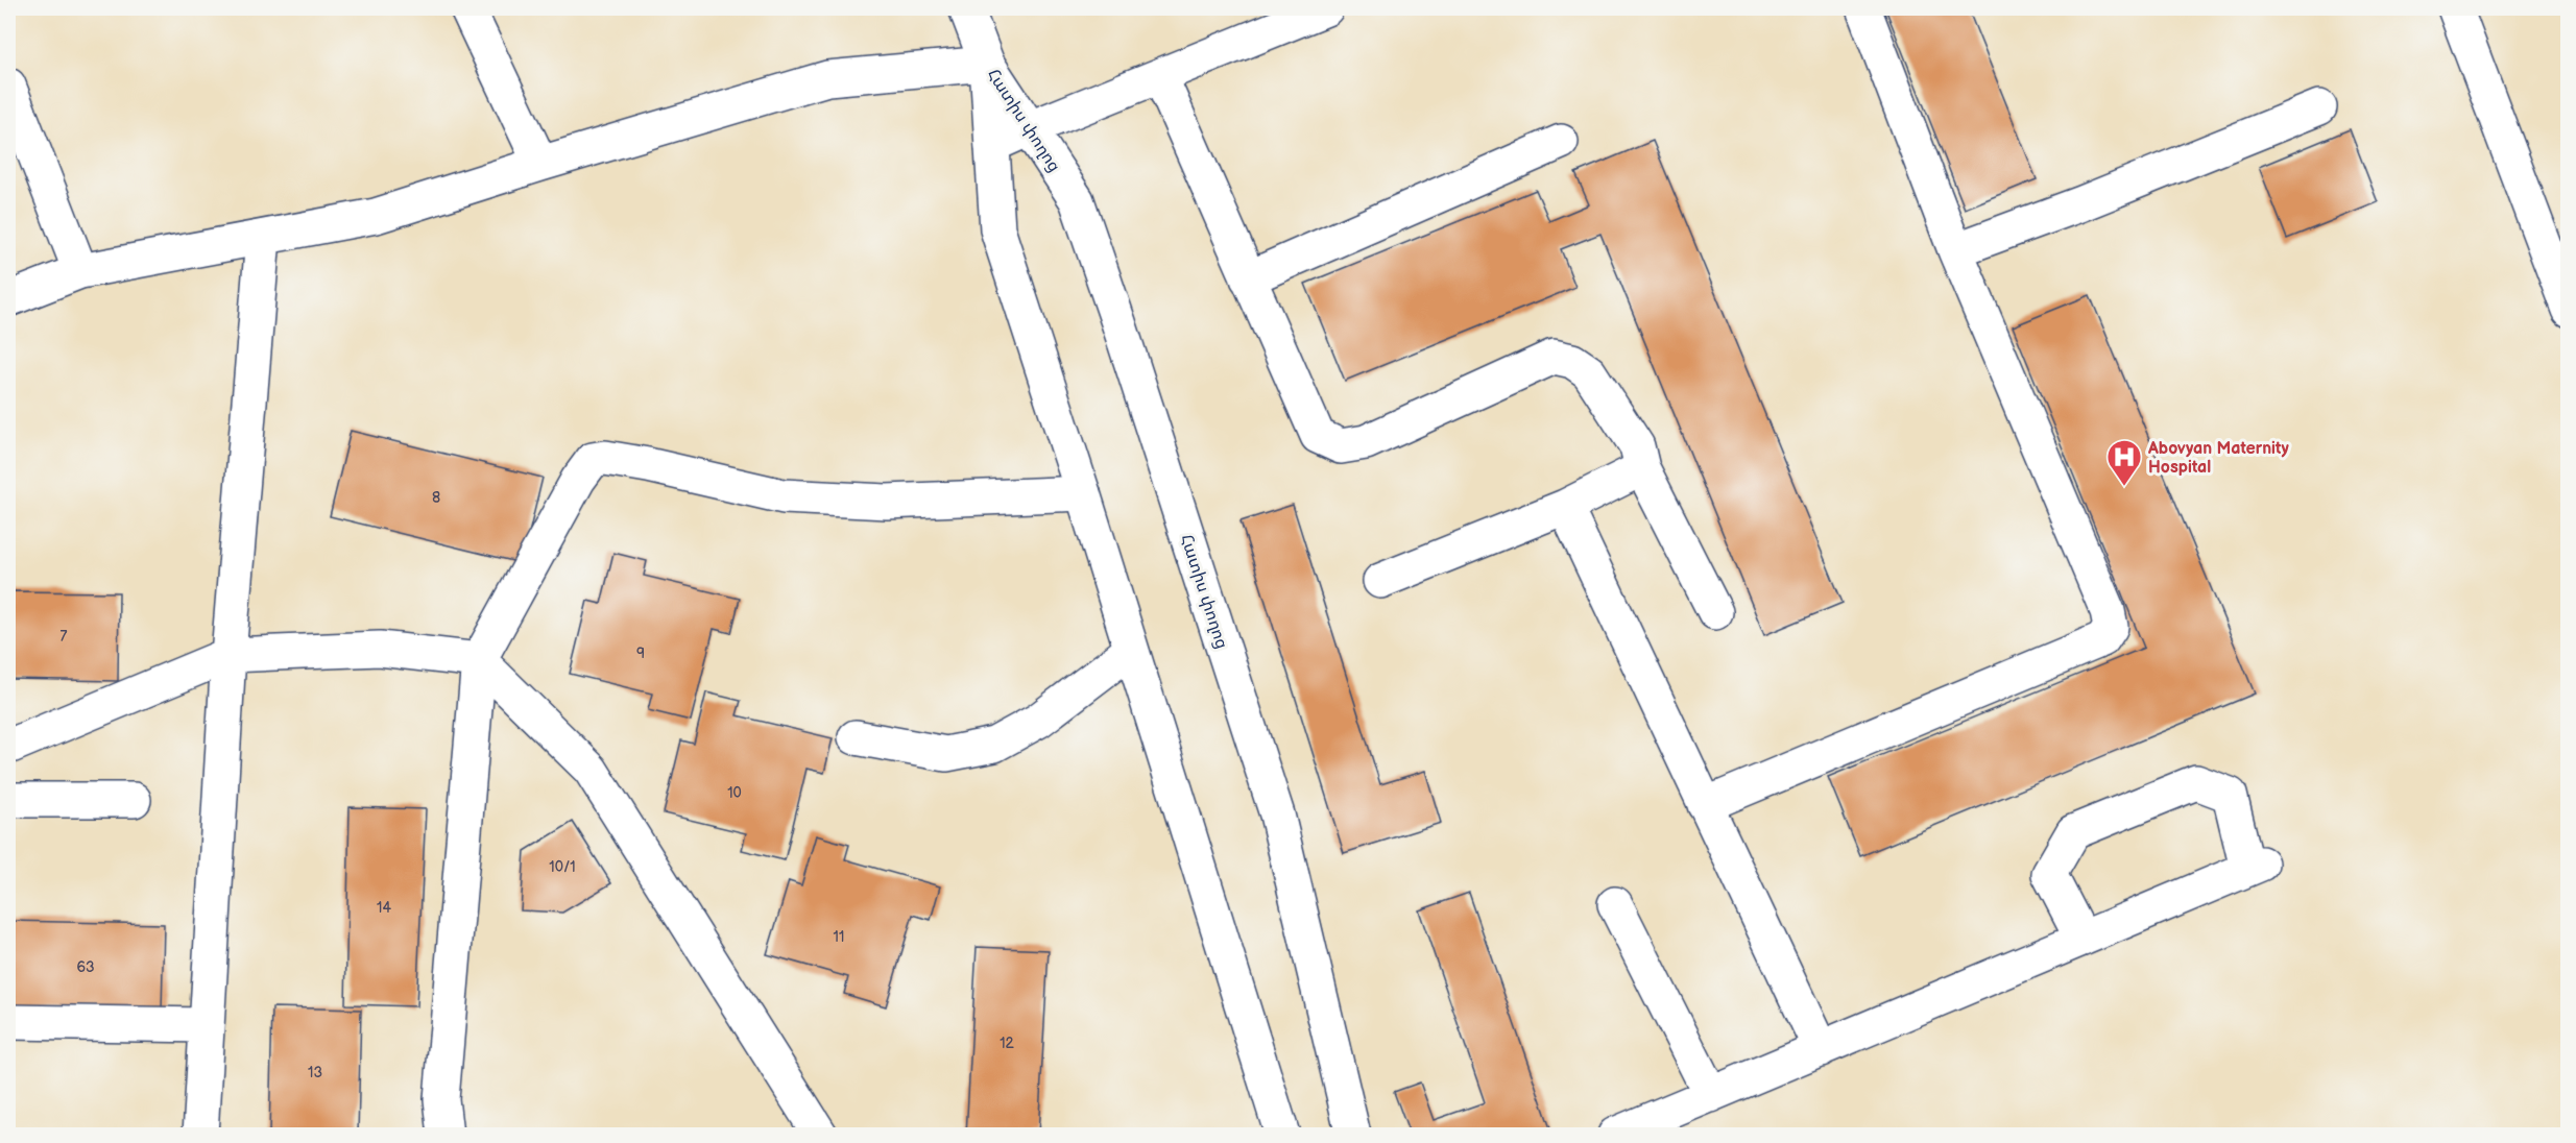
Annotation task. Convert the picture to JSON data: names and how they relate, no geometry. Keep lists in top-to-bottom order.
{
  "streets": {
    "street": ["Հատիս փողոց"]
  },
  "places": {
    "hospital": ["Abovyan Maternity Hospital"]
  },
  "house_numbers": [
    "8",
    "7",
    "9",
    "10",
    "10/1",
    "14",
    "11",
    "63",
    "12",
    "13"
  ]
}
